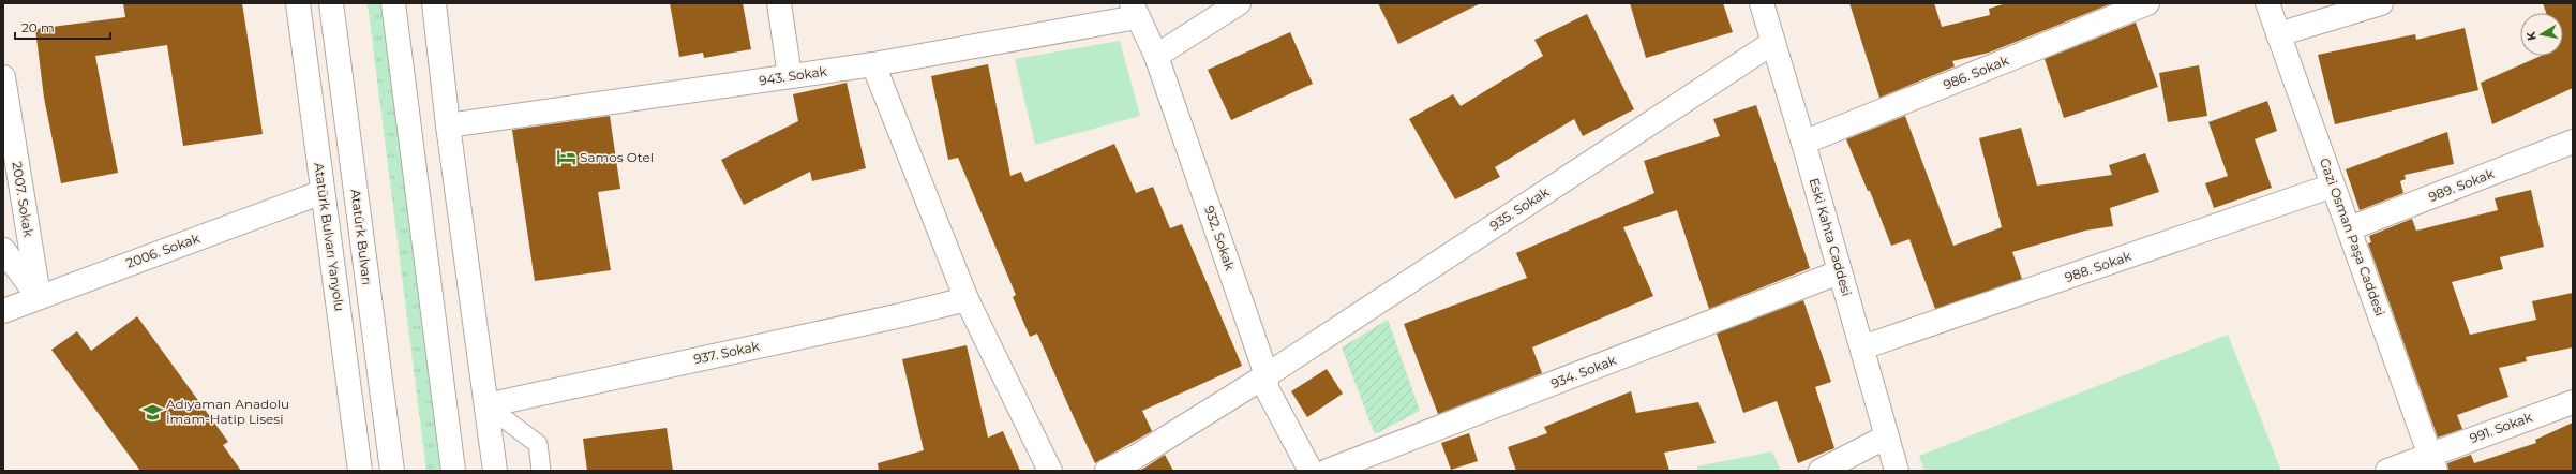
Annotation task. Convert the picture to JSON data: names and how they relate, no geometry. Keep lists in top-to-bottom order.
{
  "streets": {
    "main road": [
      "986. Sokak",
      "943. Sokak",
      "989. Sokak",
      "2007. Sokak",
      "935. Sokak",
      "Atatürk Bulvarı Yanyolu",
      "Atatürk Bulvarı",
      "Eski Kahta Caddesi",
      "Gazi Osman Paşa Caddesi",
      "932. Sokak",
      "2006. Sokak",
      "988. Sokak",
      "937. Sokak",
      "934. Sokak",
      "991. Sokak"
    ]
  },
  "crossings": [
    ["986. Sokak", "Eski Kahta Caddesi"],
    ["943. Sokak", "932. Sokak"],
    ["989. Sokak", "Gazi Osman Paşa Caddesi"],
    ["2007. Sokak", "2006. Sokak"],
    ["935. Sokak", "Eski Kahta Caddesi"],
    ["935. Sokak", "932. Sokak"],
    ["Atatürk Bulvarı Yanyolu", "2006. Sokak"],
    ["Eski Kahta Caddesi", "988. Sokak"],
    ["Eski Kahta Caddesi", "934. Sokak"],
    ["Gazi Osman Paşa Caddesi", "988. Sokak"],
    ["Gazi Osman Paşa Caddesi", "991. Sokak"]
  ],
  "places": {
    "hotel": ["Samos Otel"],
    "school or university": ["Adıyaman Anadolu İmam-Hatip Lisesi"]
  },
  "scale_bar": "20 m",
  "north": "left"
}
